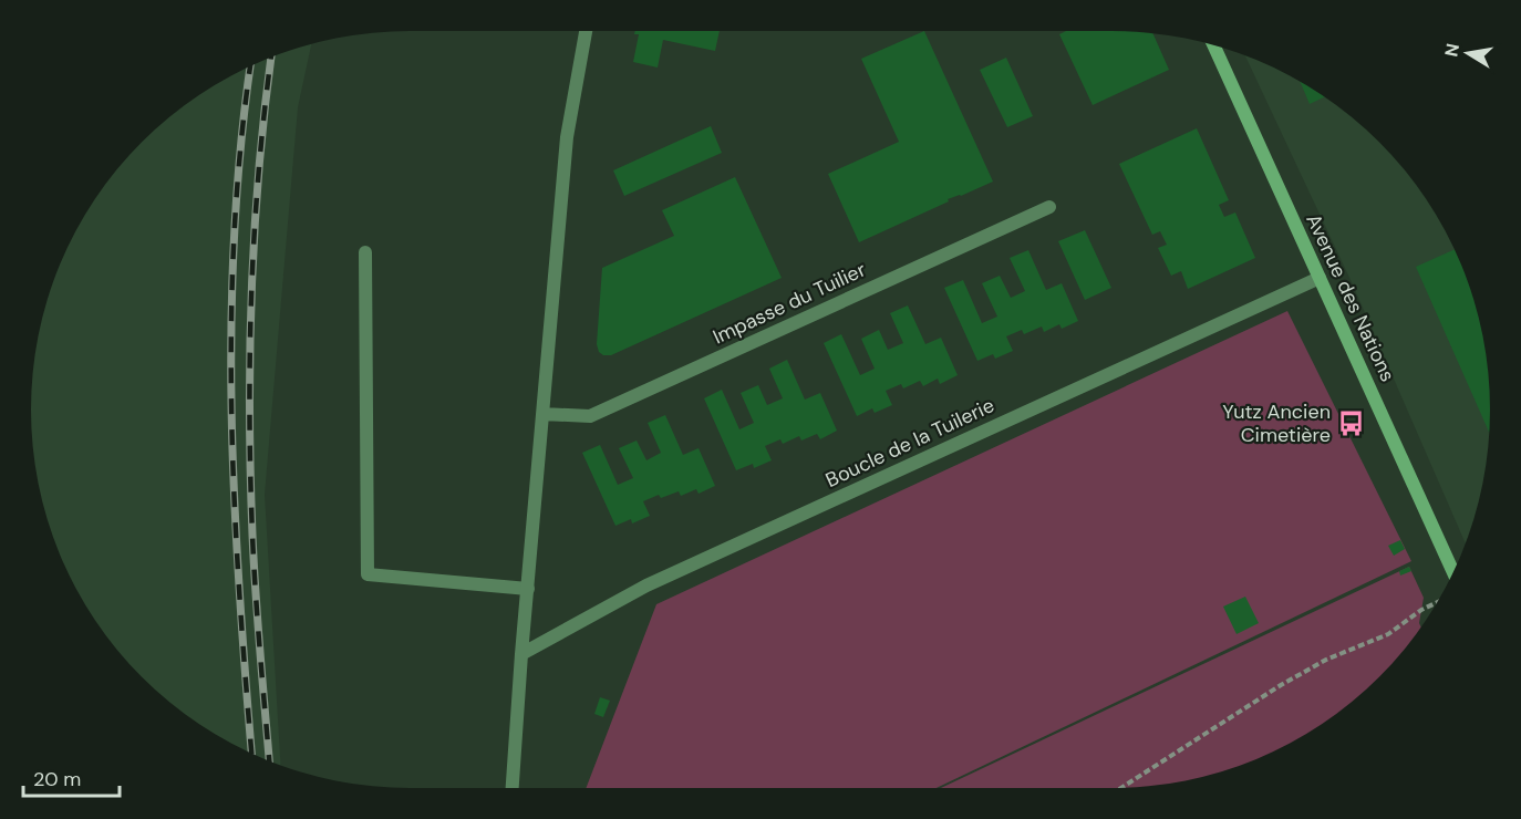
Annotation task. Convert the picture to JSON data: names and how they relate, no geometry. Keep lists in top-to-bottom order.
{
  "streets": {
    "main road": ["Avenue des Nations"],
    "street": ["Impasse du Tuilier", "Boucle de la Tuilerie"]
  },
  "crossings": [
    ["Avenue des Nations", "Boucle de la Tuilerie"]
  ],
  "places": {
    "bus stop": ["Yutz Ancien Cimetière"]
  },
  "scale_bar": "20 m",
  "north": "left"
}
